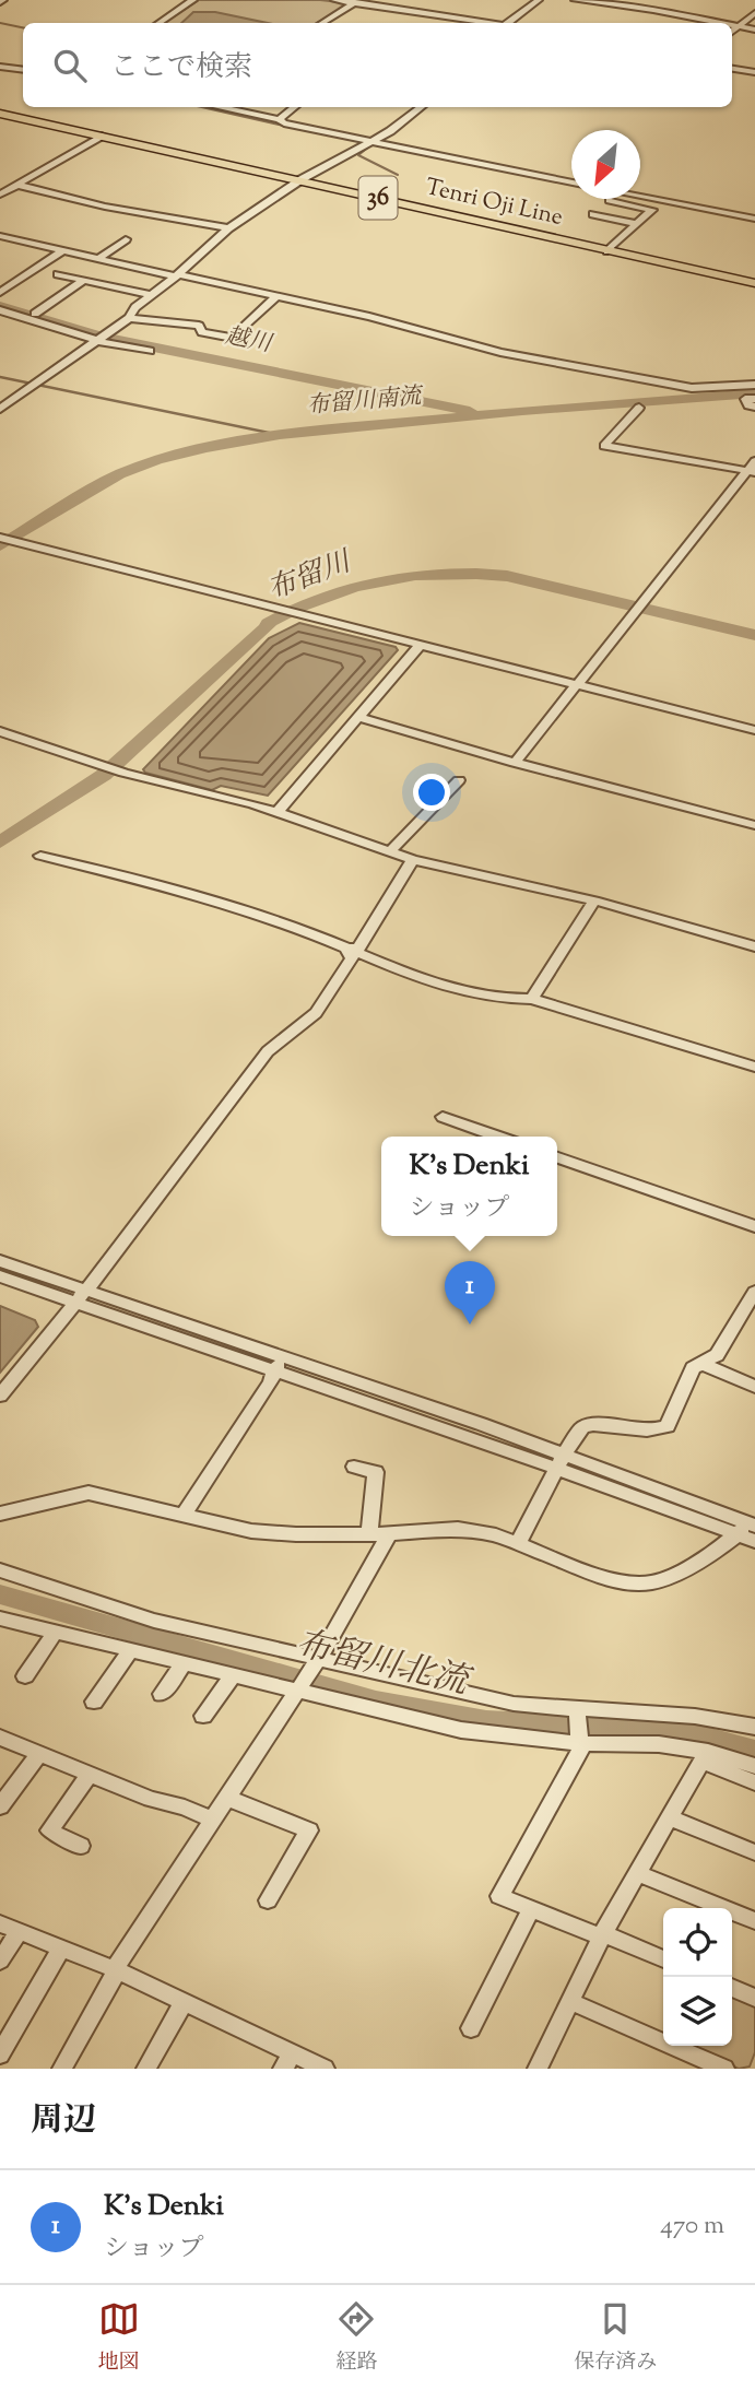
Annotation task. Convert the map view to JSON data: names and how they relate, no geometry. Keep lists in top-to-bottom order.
{
  "streets": {
    "main road": ["36", "Tenri Oji Line"]
  },
  "water": [
    "越川",
    "布留川南流",
    "布留川",
    "布留川北流"
  ],
  "north": "bottom left",
  "page": {
    "search": "ここで検索",
    "popup": ["K's Denki", "ショップ"],
    "pins": "1",
    "heading": "周辺",
    "list": [
      {
        "mark": "1",
        "name": "K's Denki",
        "note": "ショップ",
        "value": "470 m"
      }
    ],
    "nav": ["地図", "経路", "保存済み"]
  }
}
